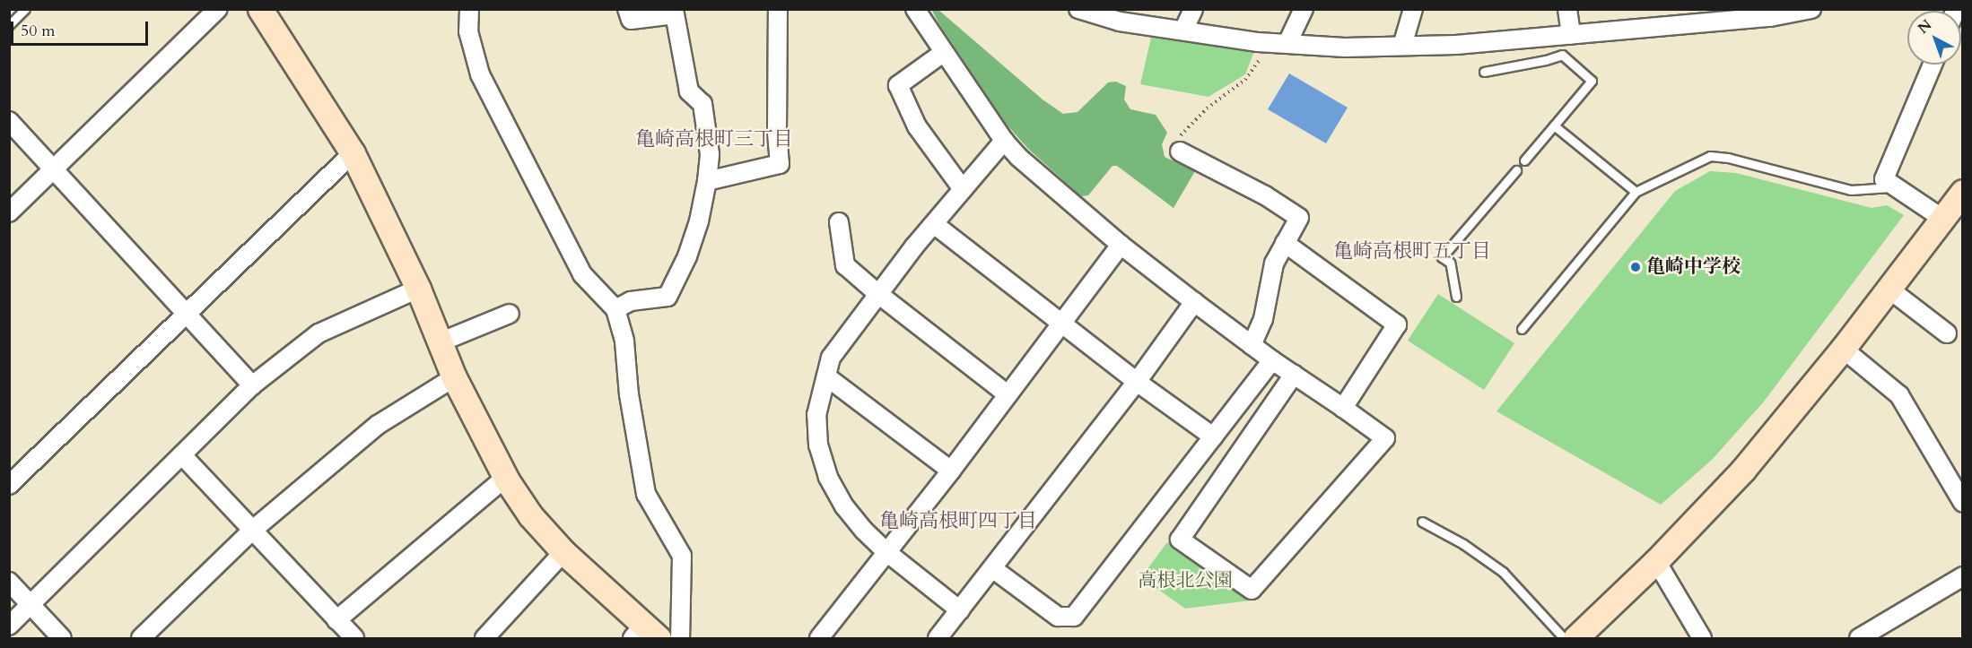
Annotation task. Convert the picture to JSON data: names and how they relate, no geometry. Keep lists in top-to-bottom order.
{
  "districts": ["亀崎高根町三丁目", "亀崎高根町五丁目", "亀崎高根町四丁目"],
  "parks": ["高根北公園"],
  "places": ["亀崎中学校"],
  "scale_bar": "50 m",
  "north": "top left"
}
